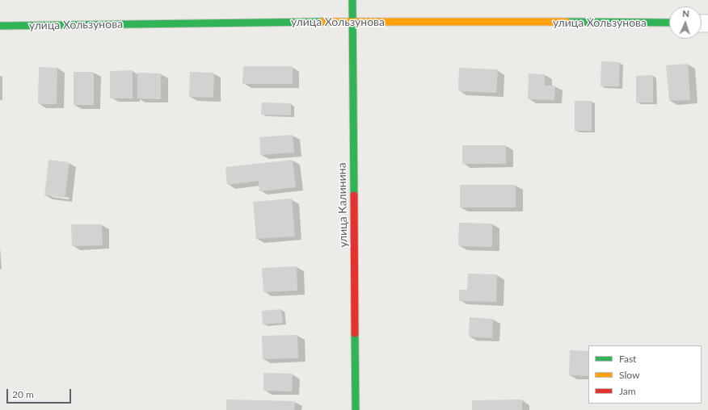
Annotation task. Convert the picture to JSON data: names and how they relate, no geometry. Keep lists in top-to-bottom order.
{
  "streets": {
    "street": ["улица Хользунова", "улица Калинина"]
  },
  "crossings": [
    ["улица Хользунова", "улица Калинина"]
  ],
  "legend": ["Fast", "Slow", "Jam"],
  "scale_bar": "20 m",
  "north": "top"
}
